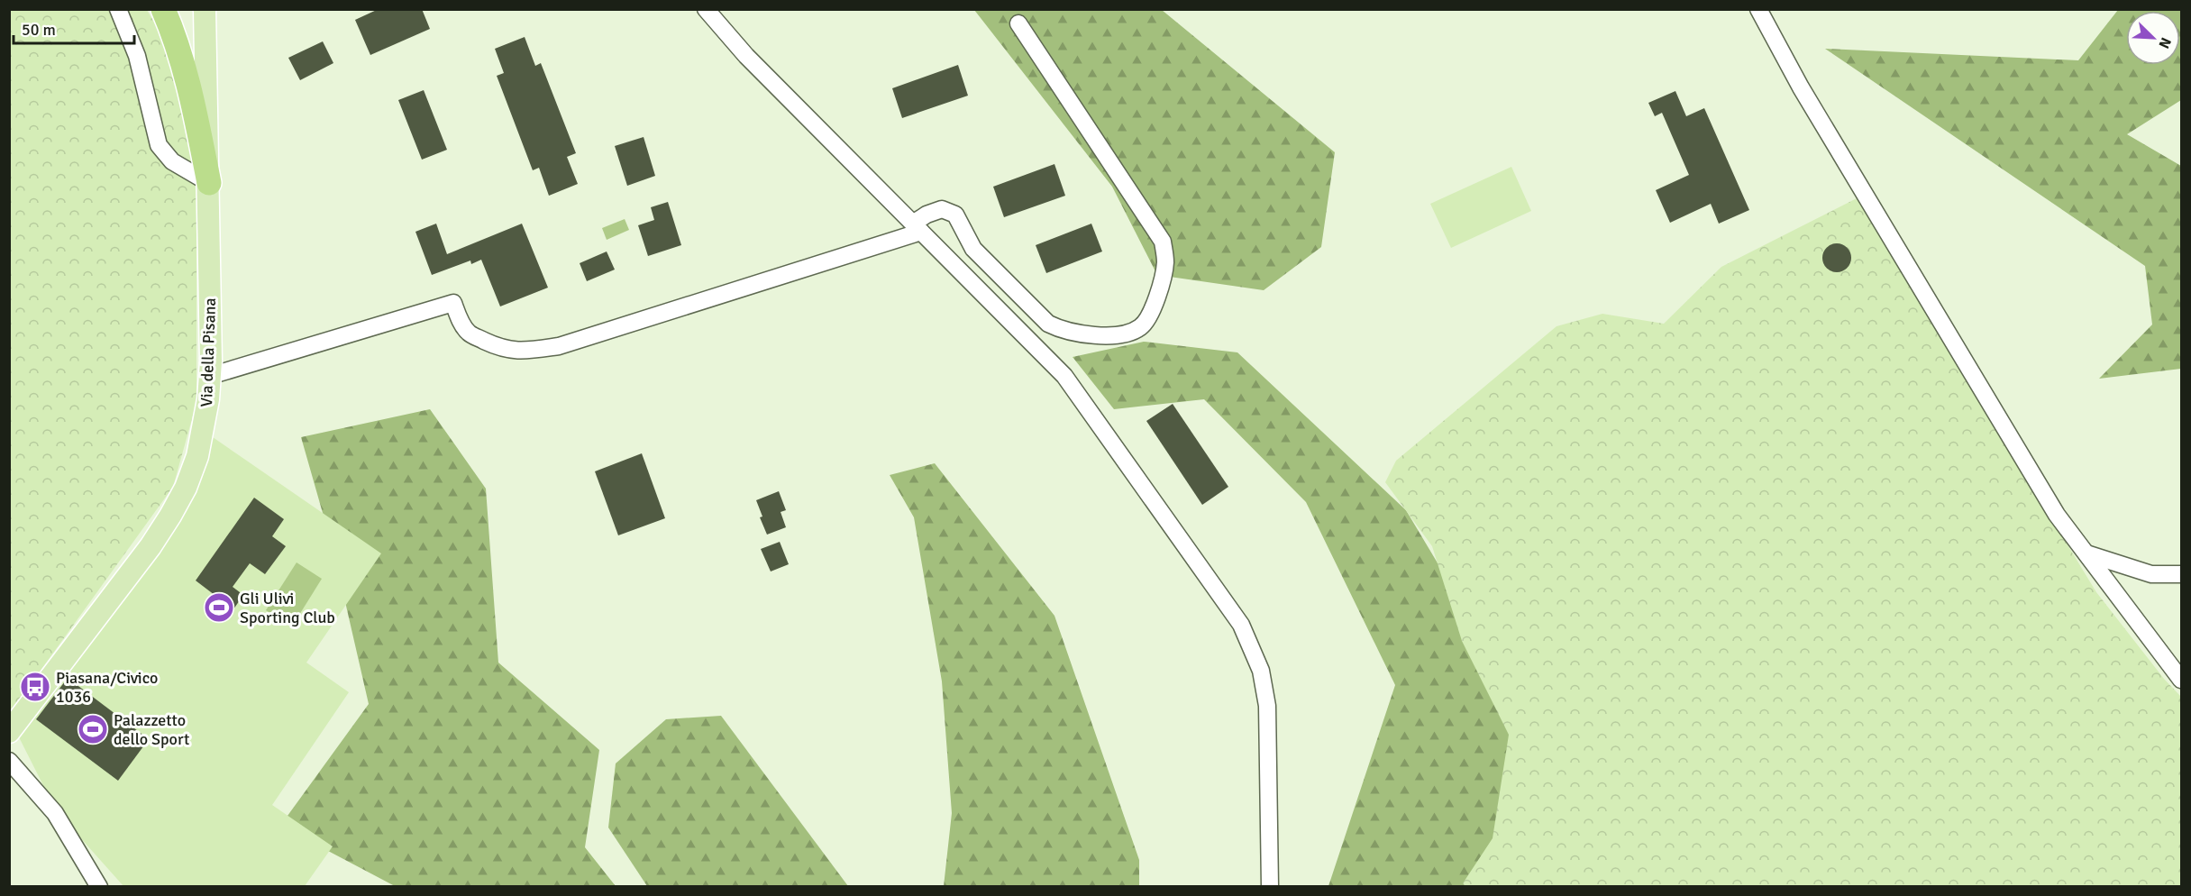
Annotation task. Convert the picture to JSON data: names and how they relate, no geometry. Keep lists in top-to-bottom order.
{
  "streets": {
    "main road": ["Via della Pisana"]
  },
  "places": {
    "sports": ["Gli Ulivi Sporting Club", "Palazzetto dello Sport"],
    "bus stop": ["Piasana/Civico 1036"]
  },
  "scale_bar": "50 m",
  "north": "bottom right"
}
